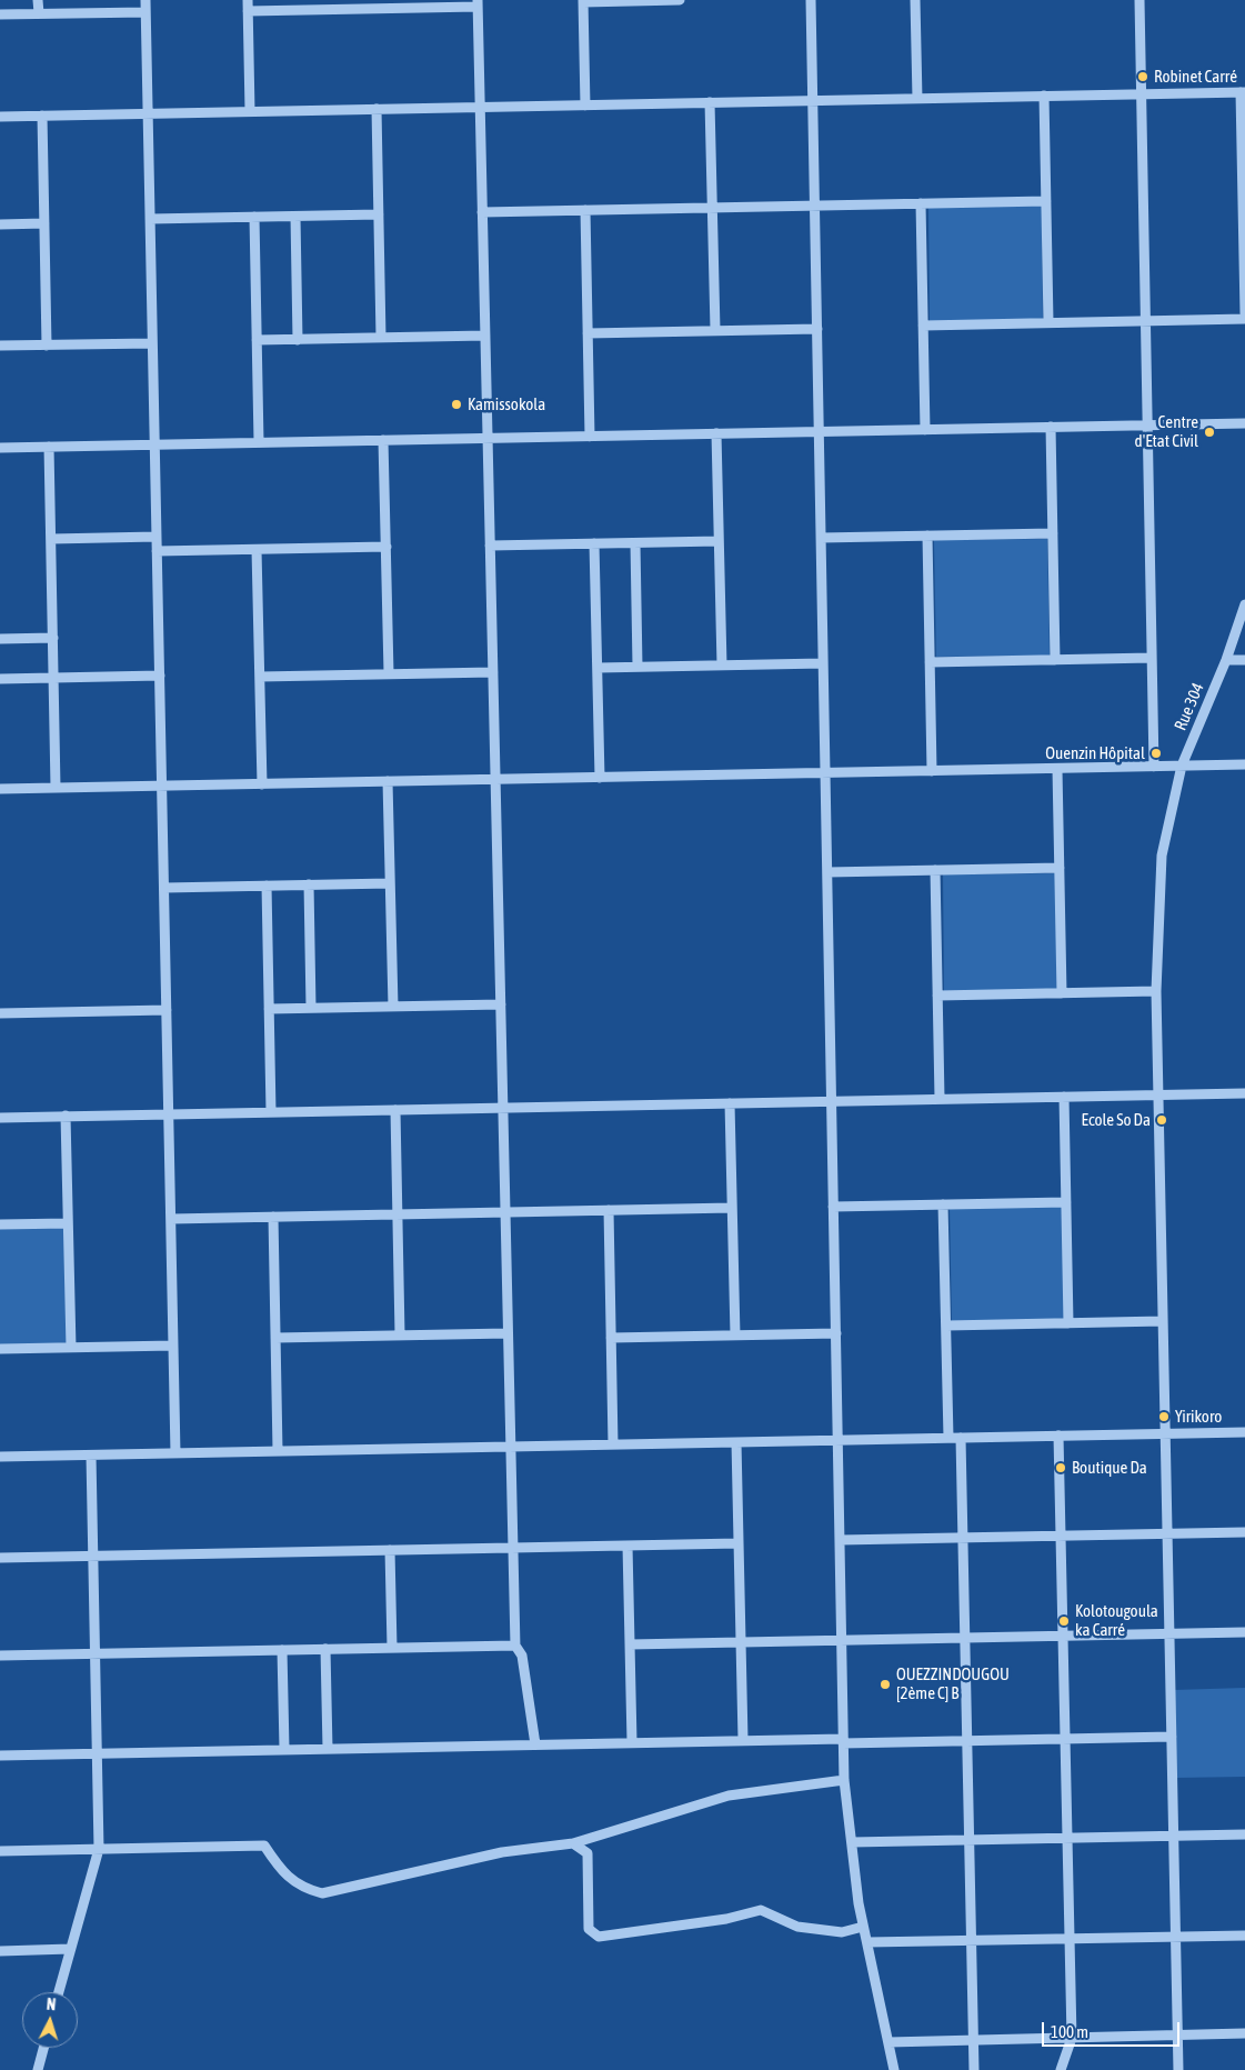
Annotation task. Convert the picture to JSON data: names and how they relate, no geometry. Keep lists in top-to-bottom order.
{
  "streets": {
    "street": ["Rue 304"]
  },
  "places": [
    "Robinet Carré",
    "Kamissokola",
    "Centre d'Etat Civil",
    "Ouenzin Hôpital",
    "Ecole So Da",
    "Yirikoro",
    "Boutique Da",
    "Kolotougoula ka Carré",
    "OUEZZINDOUGOU [2ème C] B"
  ],
  "scale_bar": "100 m",
  "north": "top"
}
